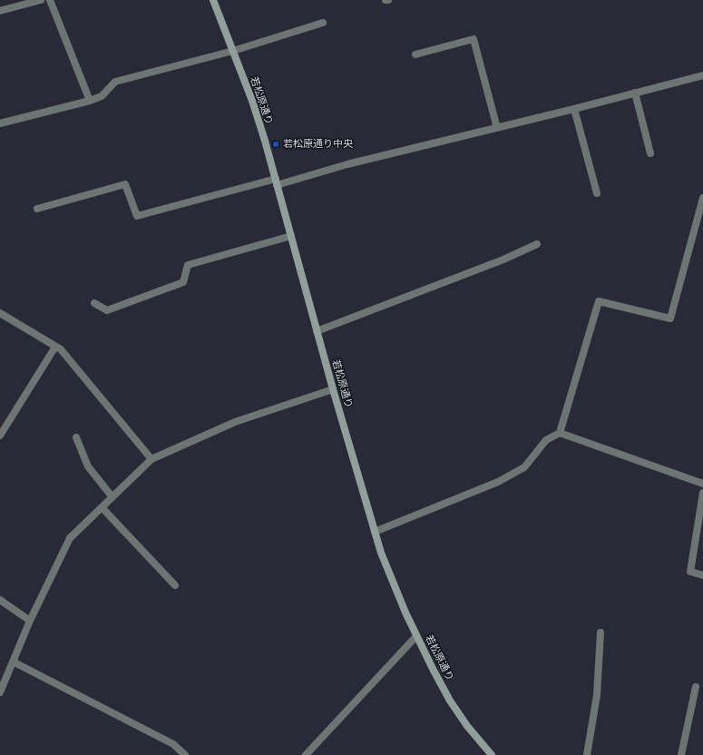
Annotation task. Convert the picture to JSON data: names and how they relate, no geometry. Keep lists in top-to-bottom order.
{
  "streets": {
    "street": ["若松原通り"]
  },
  "places": ["若松原通り中央"]
}
